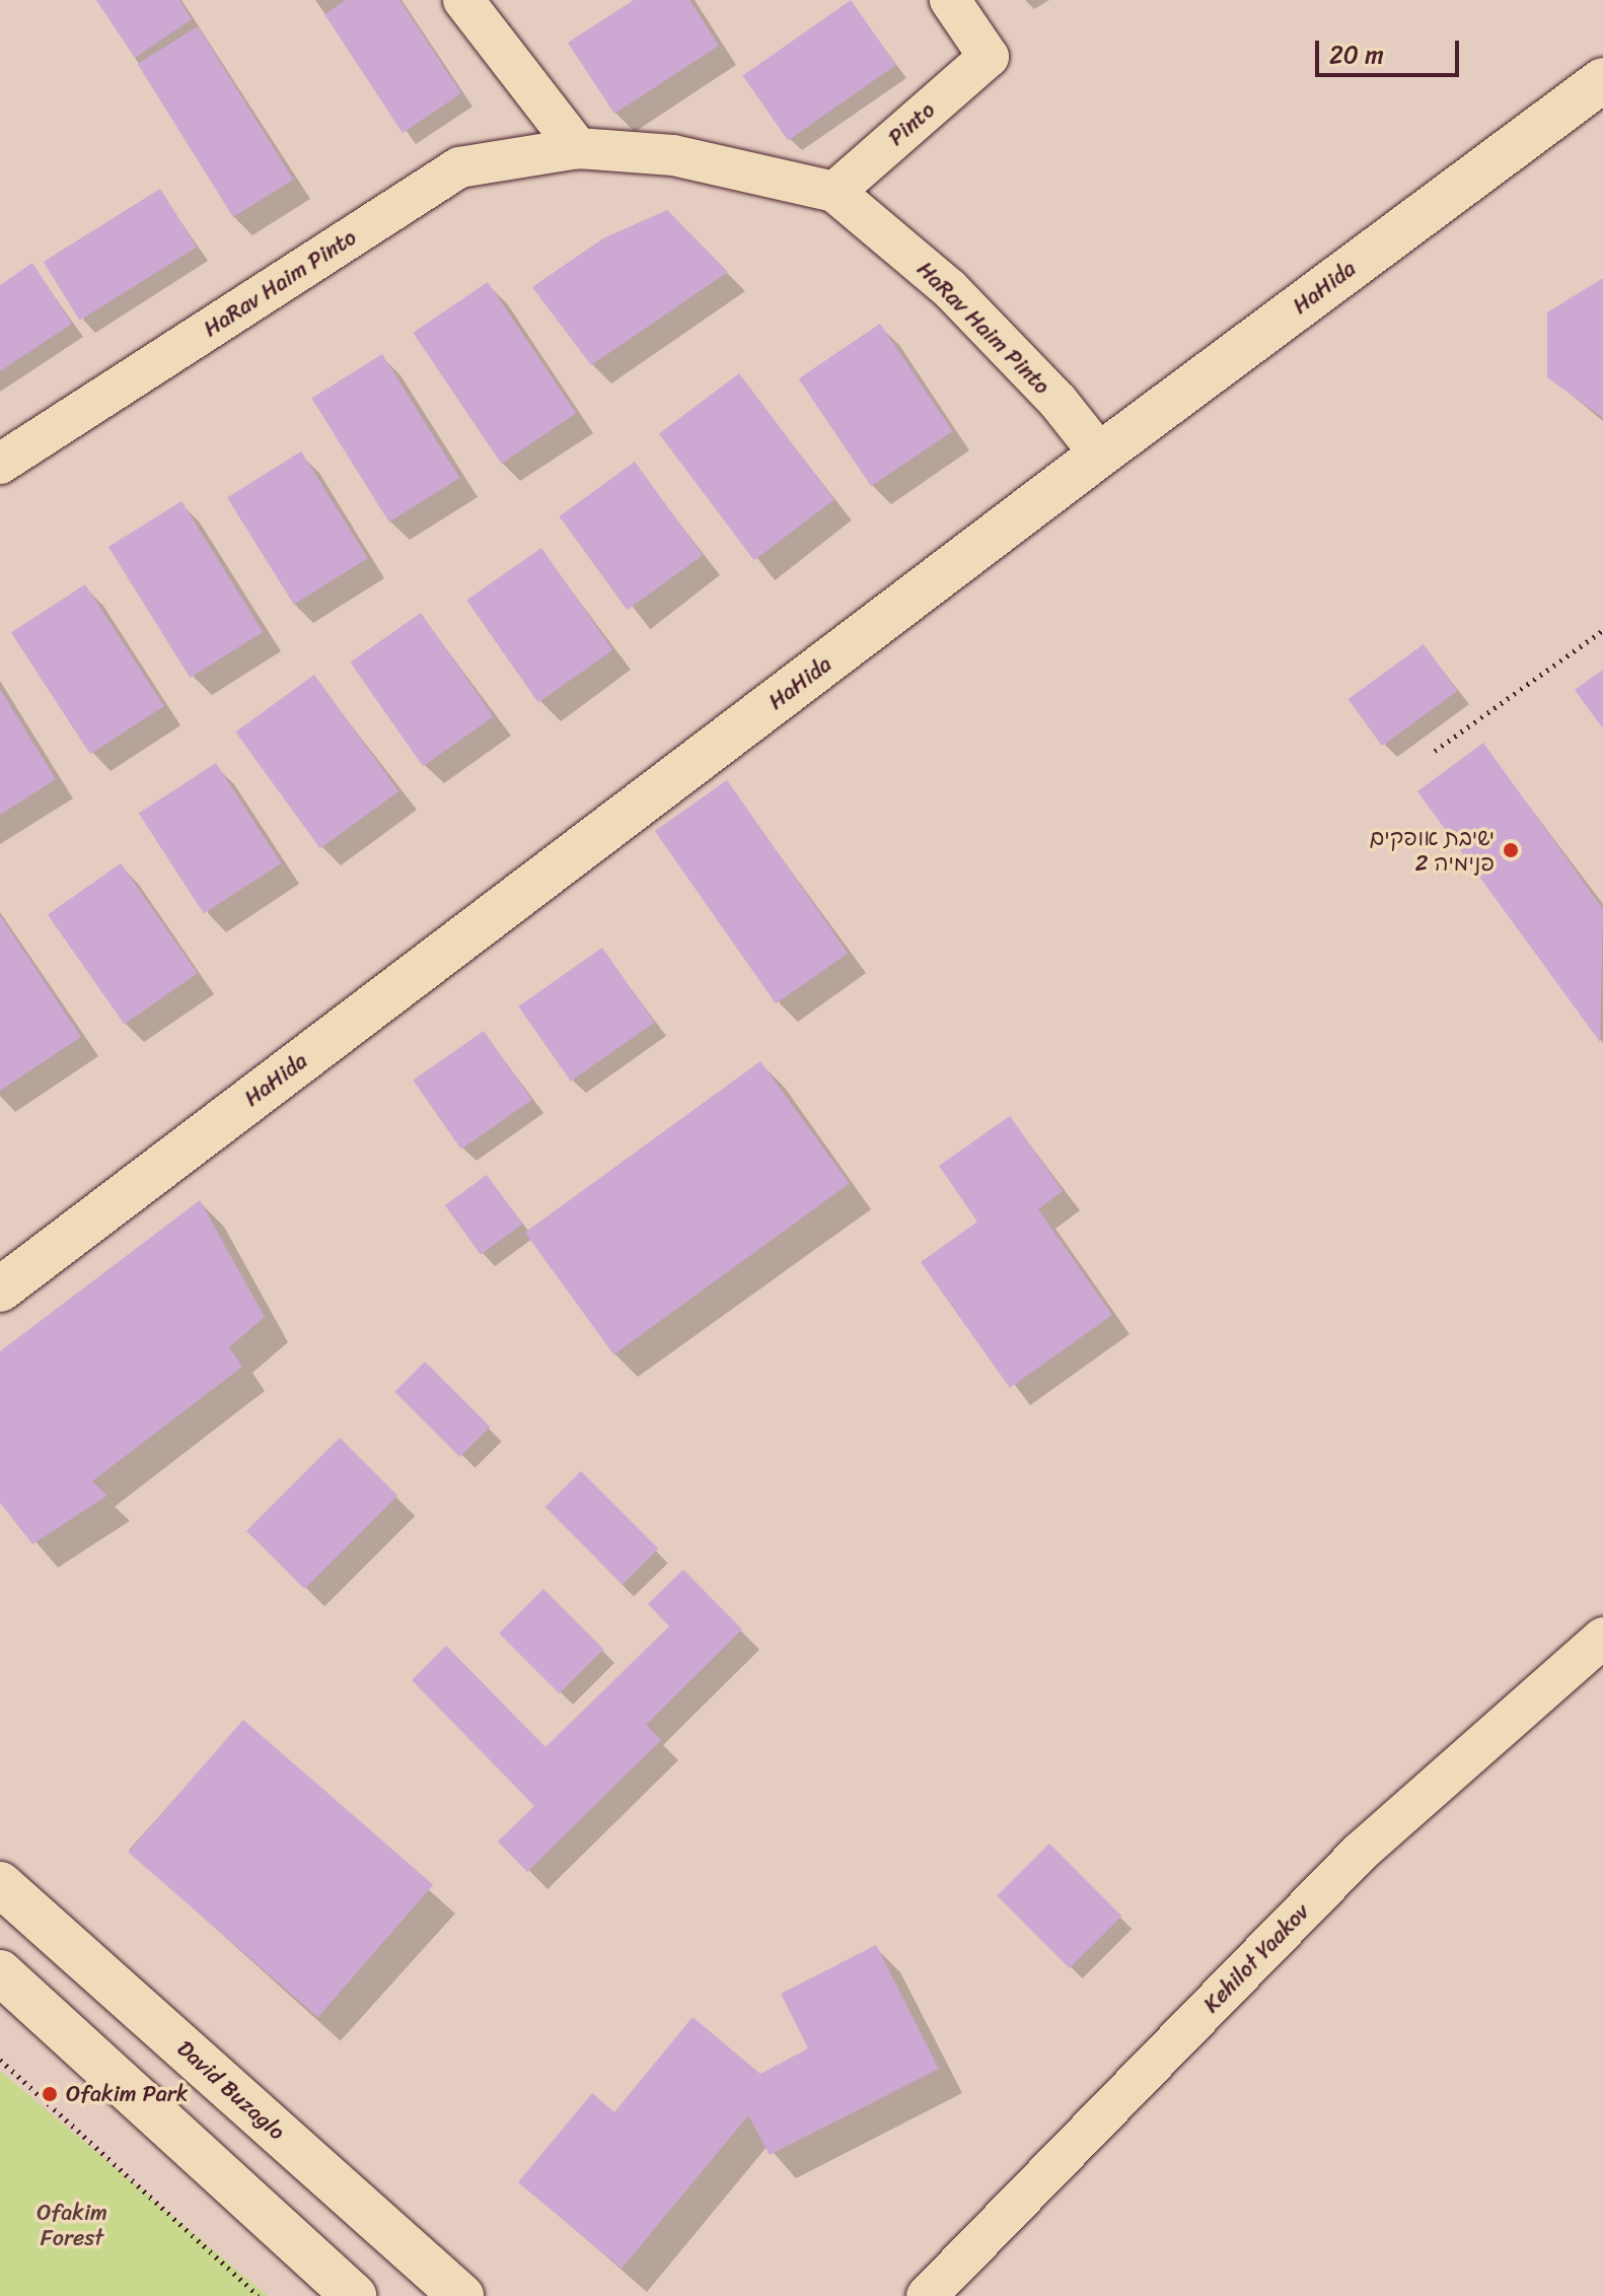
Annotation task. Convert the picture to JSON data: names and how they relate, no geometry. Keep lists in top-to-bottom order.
{
  "streets": {
    "street": [
      "Pinto",
      "HaRav Haim Pinto",
      "HaHida",
      "Kehilot Yaakov",
      "David Buzaglo"
    ]
  },
  "crossings": [
    ["Pinto", "HaRav Haim Pinto"],
    ["HaRav Haim Pinto", "HaHida"]
  ],
  "parks": ["Ofakim Forest"],
  "places": ["ישיבת אופקים פנימיה 2", "Ofakim Park"],
  "scale_bar": "20 m"
}
